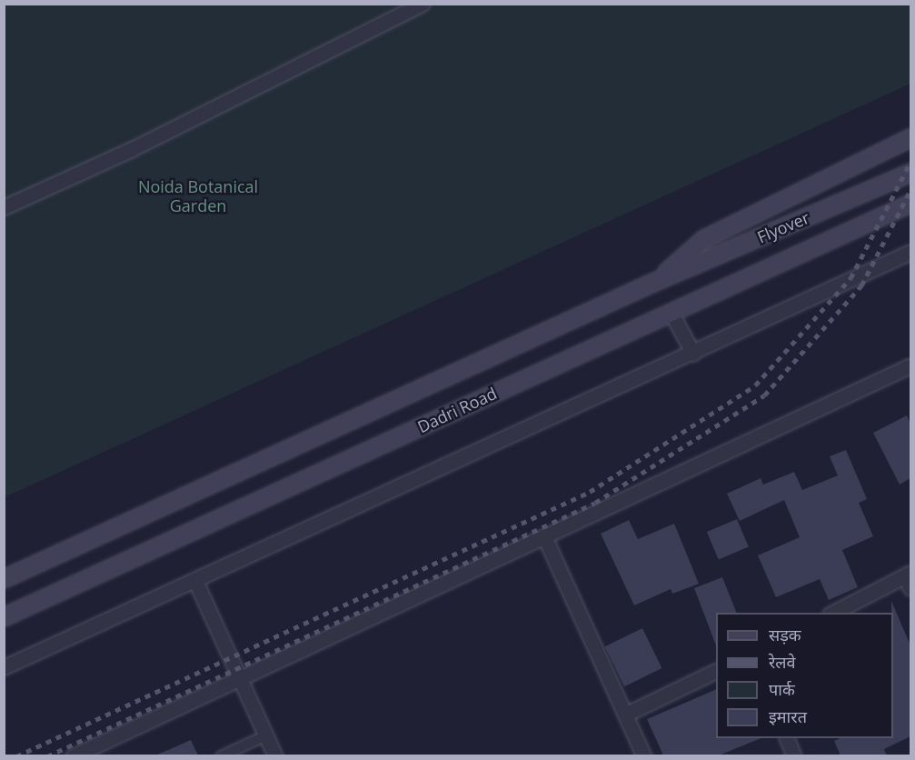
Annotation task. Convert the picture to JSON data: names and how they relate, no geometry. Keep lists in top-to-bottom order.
{
  "streets": {
    "main road": ["Flyover", "Dadri Road"]
  },
  "crossings": [
    ["Flyover", "Dadri Road"]
  ],
  "parks": ["Noida Botanical Garden"],
  "legend": [
    "सड़क",
    "रेलवे",
    "पार्क",
    "इमारत"
  ]
}
